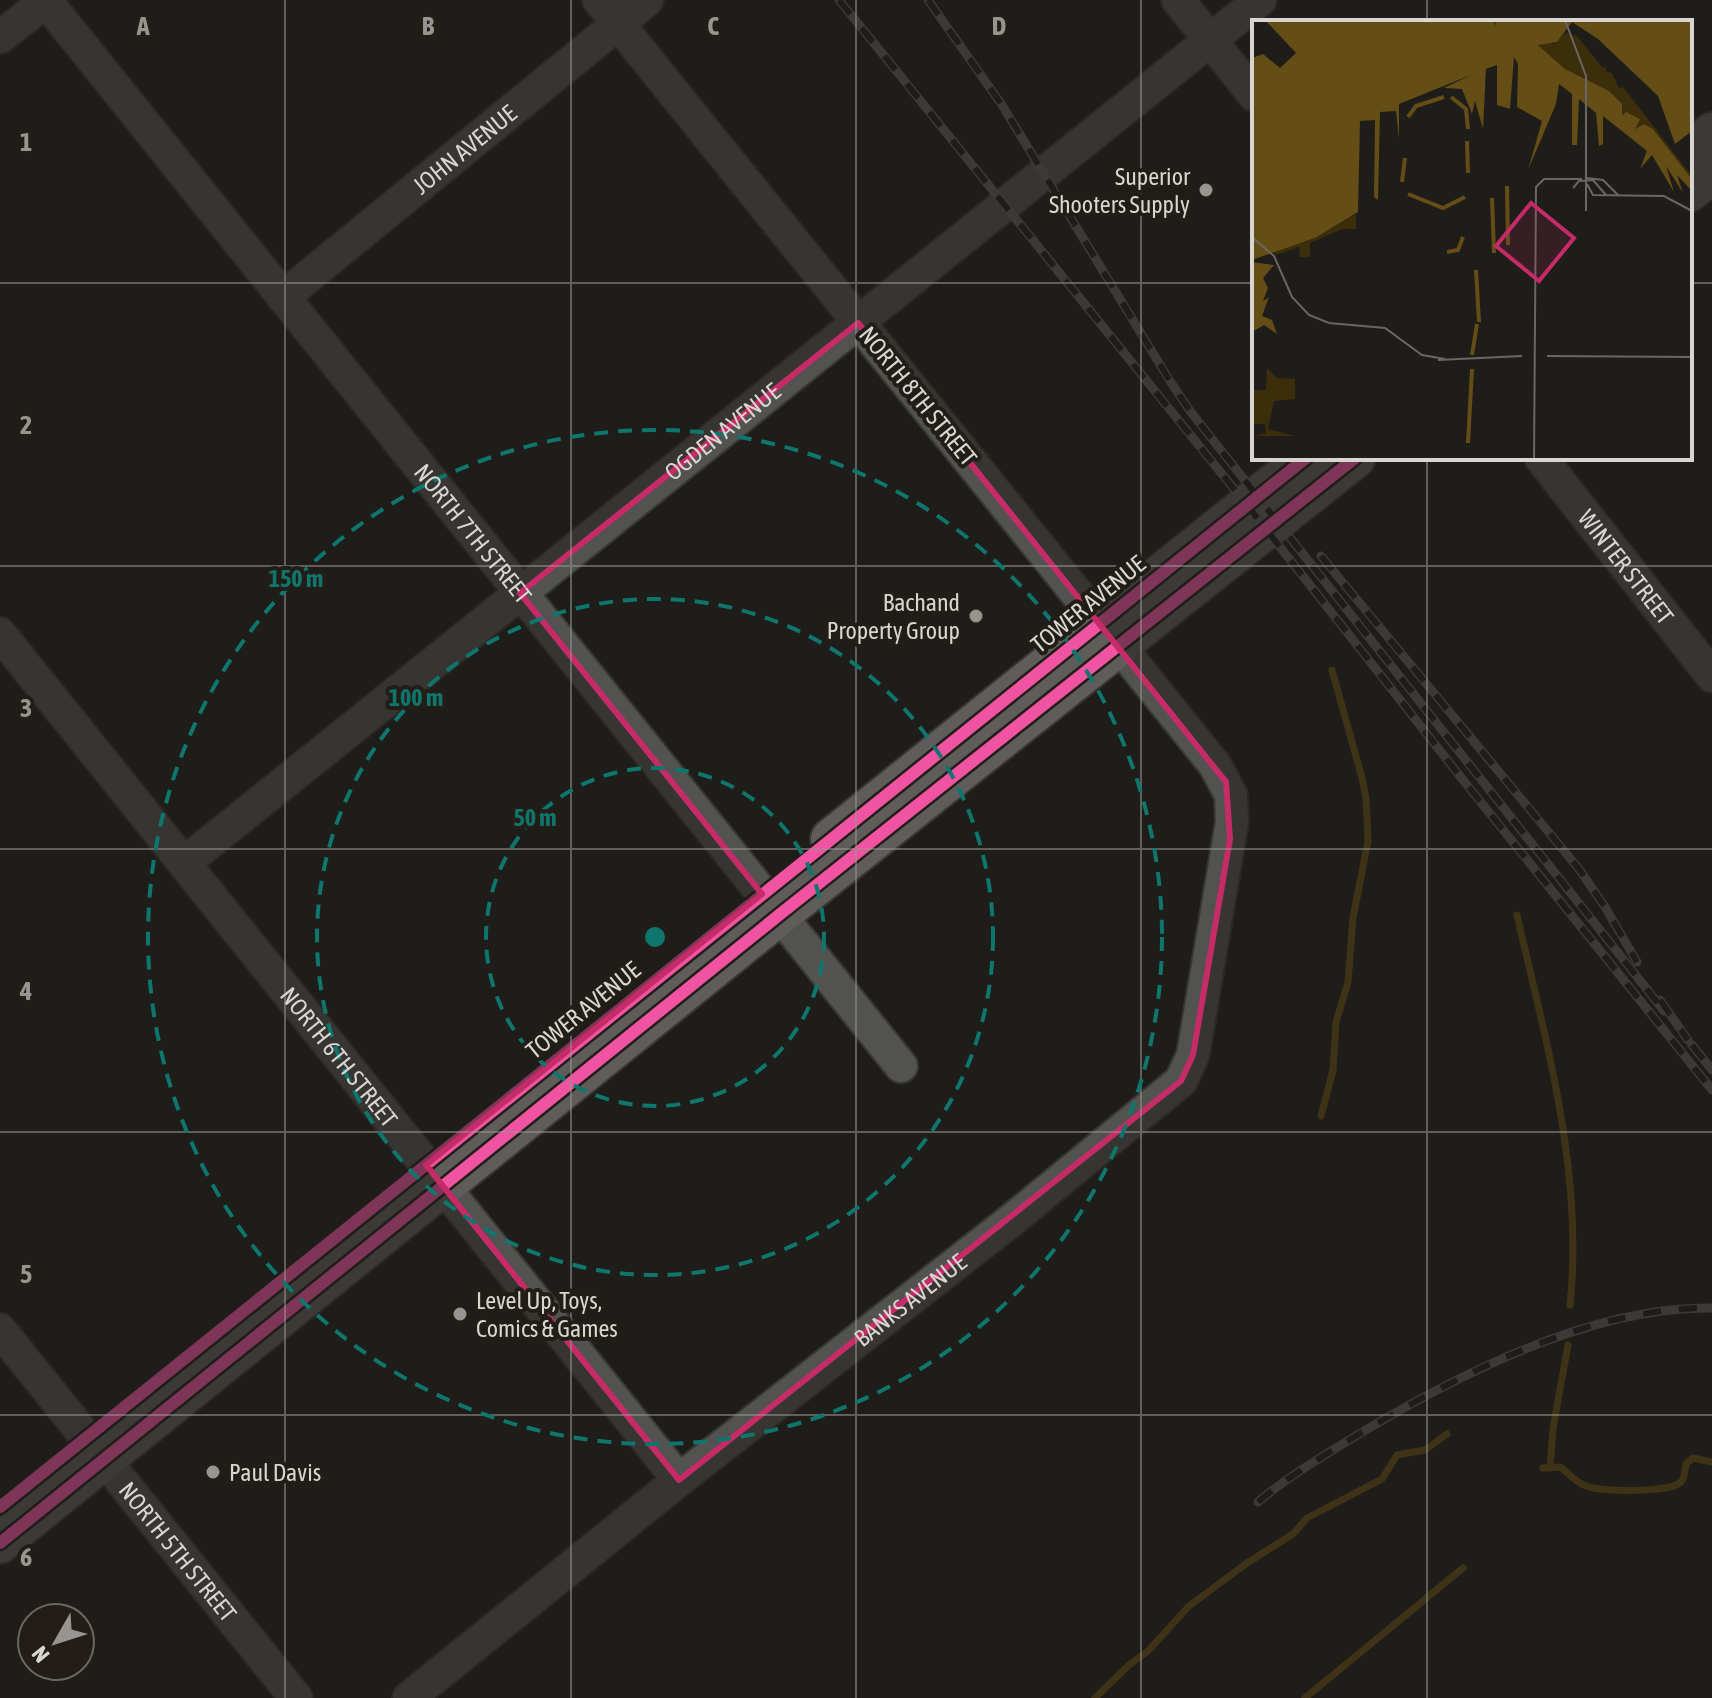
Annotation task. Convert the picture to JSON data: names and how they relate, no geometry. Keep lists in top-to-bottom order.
{
  "streets": {
    "main road": ["TOWER AVENUE"],
    "street": [
      "JOHN AVENUE",
      "NORTH 8TH STREET",
      "OGDEN AVENUE",
      "NORTH 7TH STREET",
      "WINTER STREET",
      "NORTH 6TH STREET",
      "BANKS AVENUE",
      "NORTH 5TH STREET"
    ]
  },
  "crossings": [
    ["JOHN AVENUE", "NORTH 8TH STREET"],
    ["JOHN AVENUE", "NORTH 7TH STREET"],
    ["NORTH 8TH STREET", "OGDEN AVENUE"],
    ["NORTH 8TH STREET", "TOWER AVENUE"],
    ["NORTH 8TH STREET", "BANKS AVENUE"],
    ["OGDEN AVENUE", "NORTH 7TH STREET"],
    ["OGDEN AVENUE", "NORTH 6TH STREET"],
    ["NORTH 7TH STREET", "TOWER AVENUE"],
    ["TOWER AVENUE", "NORTH 6TH STREET"],
    ["TOWER AVENUE", "NORTH 5TH STREET"],
    ["NORTH 6TH STREET", "BANKS AVENUE"]
  ],
  "places": [
    "Superior Shooters Supply",
    "Bachand Property Group",
    "Level Up, Toys, Comics & Games",
    "Paul Davis"
  ],
  "north": "bottom left",
  "grid": {
    "columns": [
      "A",
      "B",
      "C",
      "D"
    ],
    "rows": [
      "1",
      "2",
      "3",
      "4",
      "5",
      "6"
    ]
  },
  "rings": ["150 m", "100 m", "50 m"]
}
